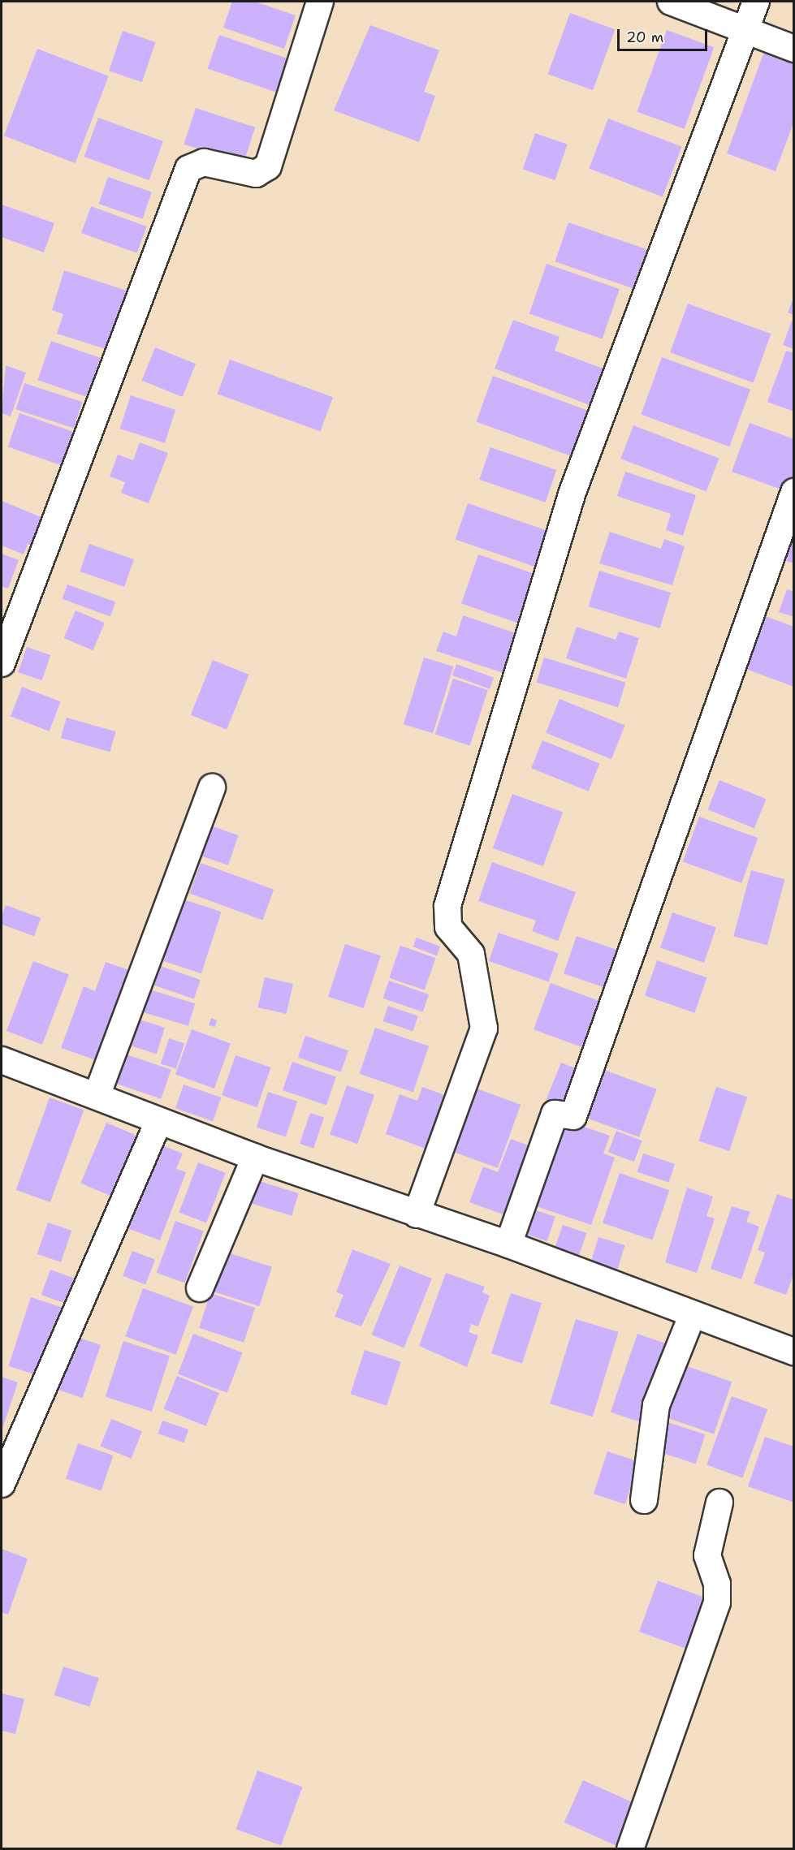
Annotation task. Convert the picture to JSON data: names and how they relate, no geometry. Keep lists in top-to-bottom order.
{
  "scale_bar": "20 m"
}
